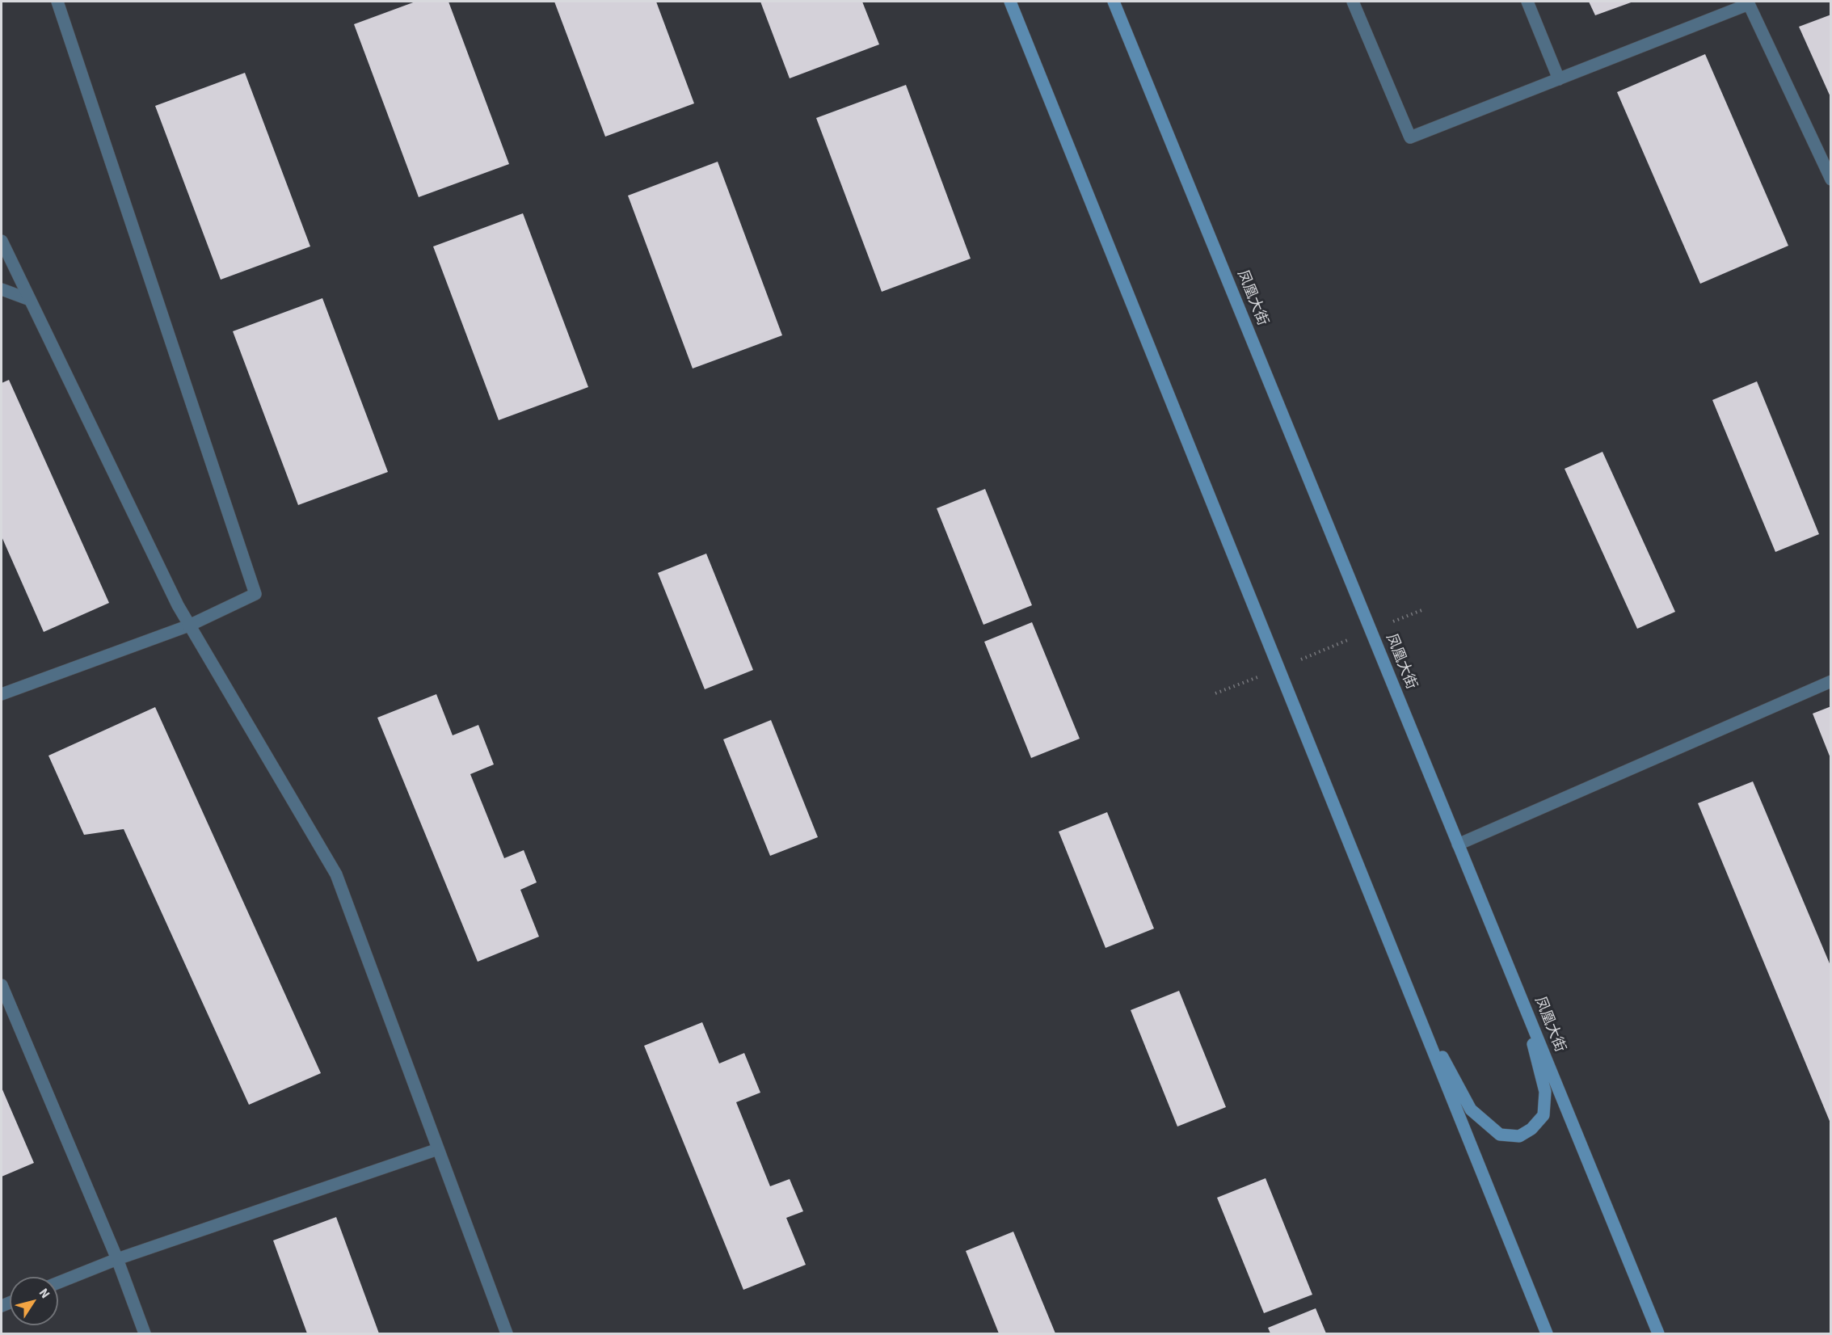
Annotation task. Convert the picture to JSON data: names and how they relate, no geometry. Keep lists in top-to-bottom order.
{
  "streets": {
    "main road": ["凤凰大街"]
  },
  "north": "top right"
}
